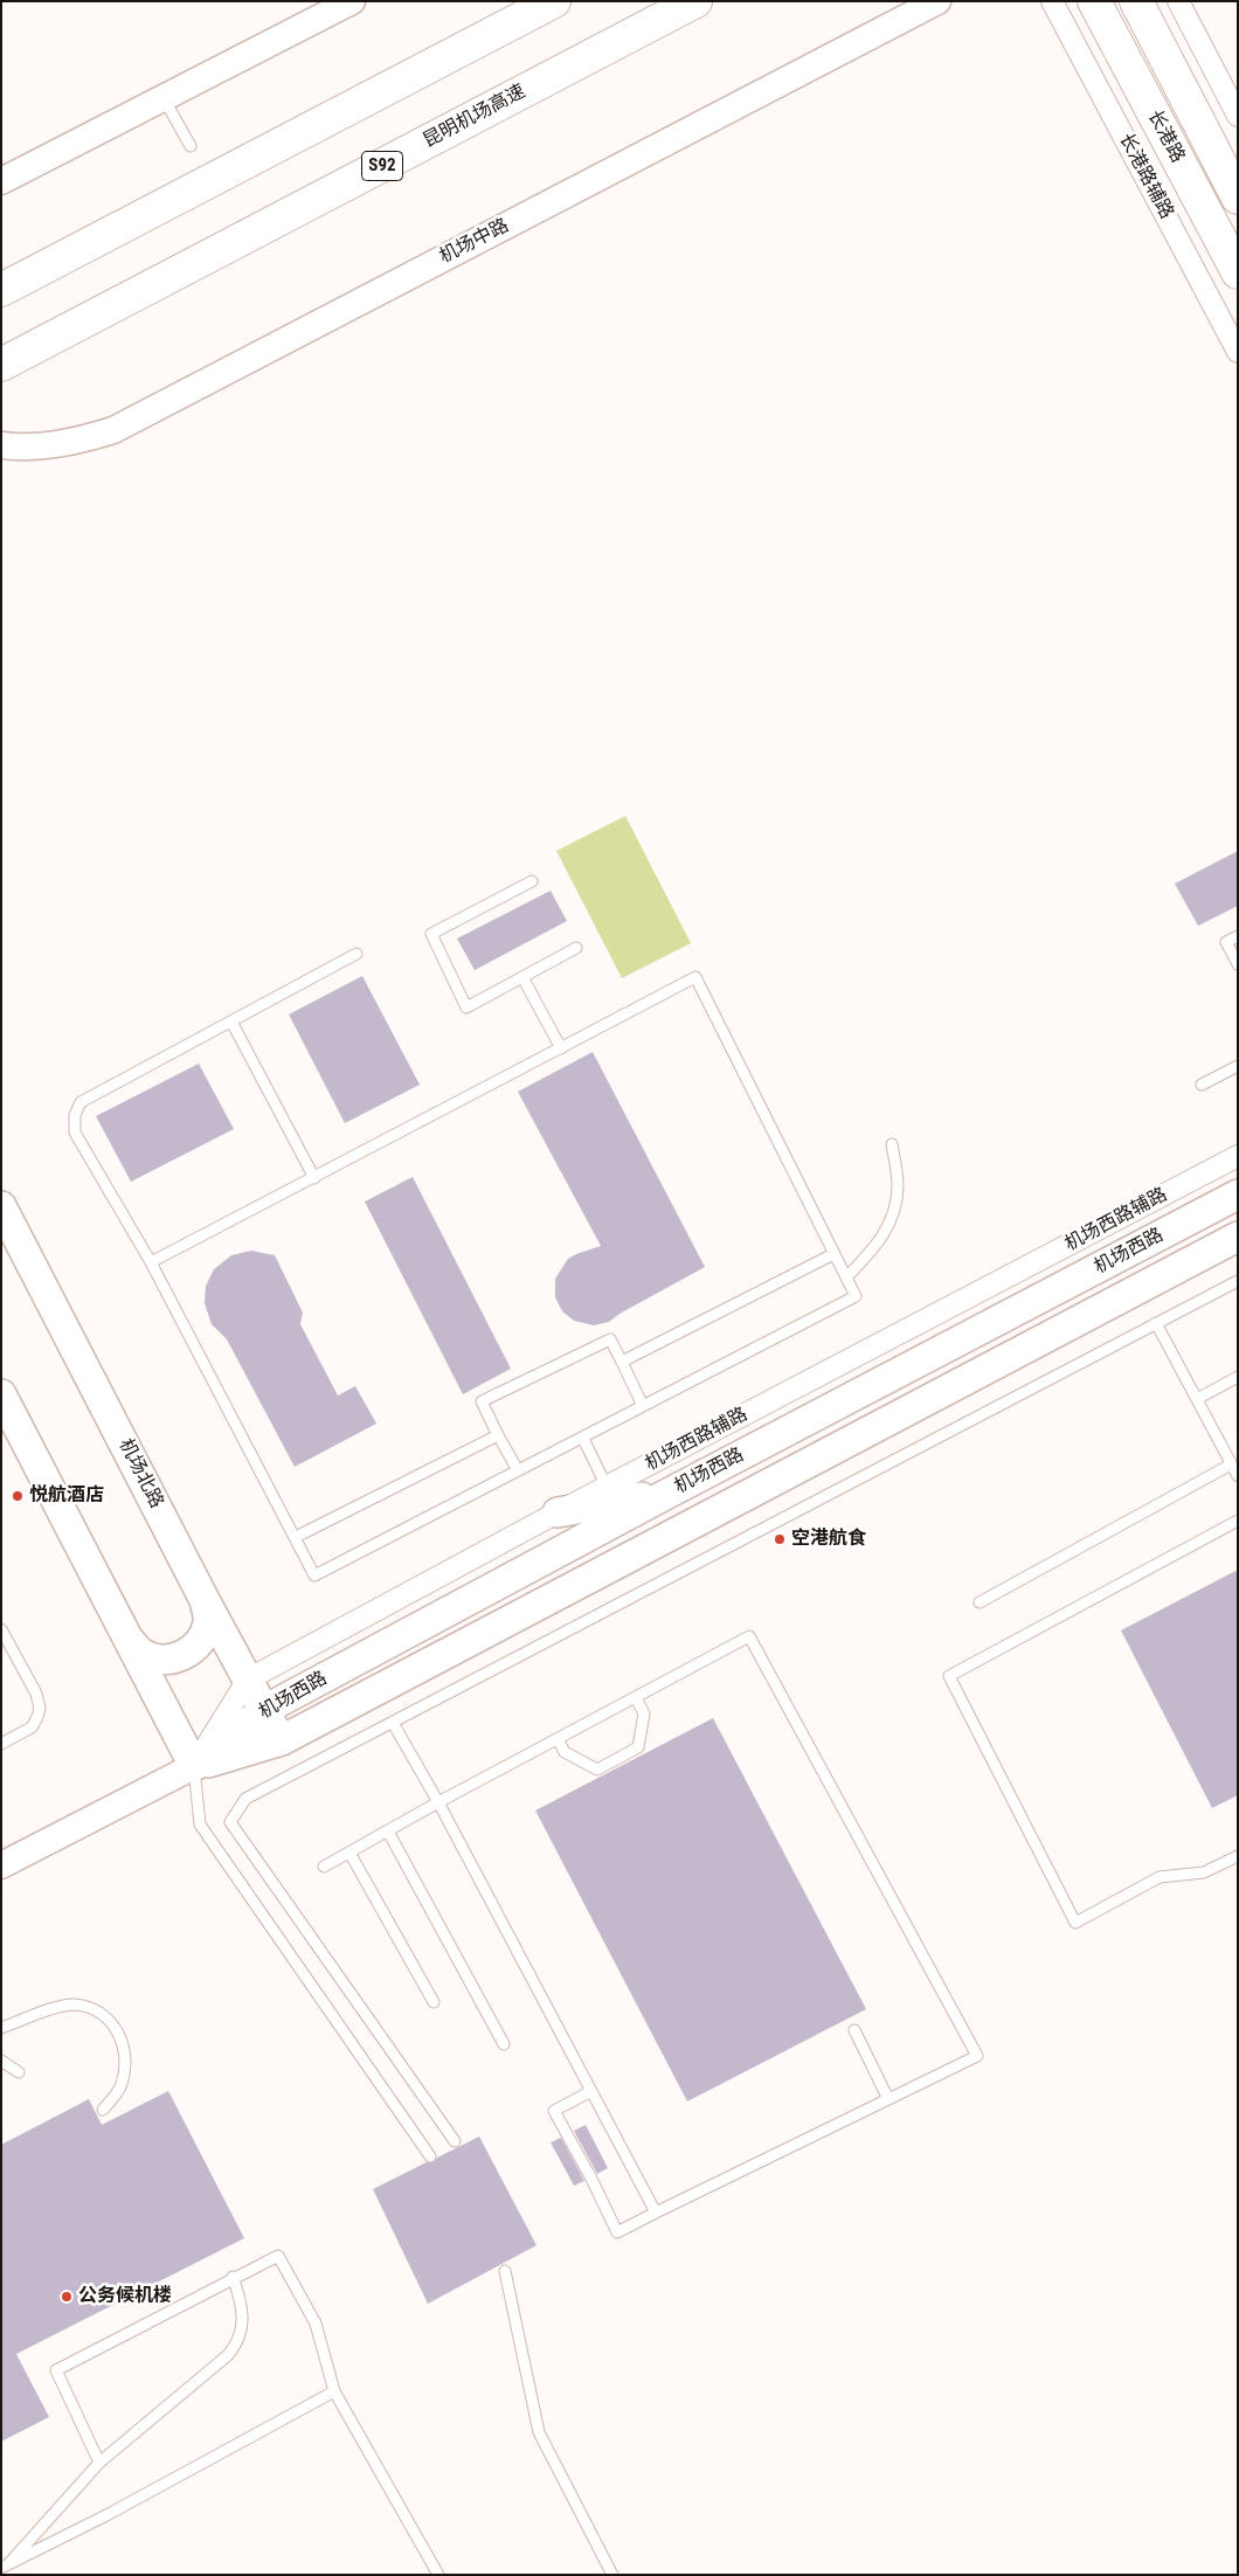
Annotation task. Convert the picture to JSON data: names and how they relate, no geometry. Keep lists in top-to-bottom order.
{
  "streets": {
    "main road": [
      "昆明机场高速",
      "长港路",
      "S92",
      "机场西路",
      "机场北路"
    ],
    "street": ["长港路辅路", "机场中路", "机场西路辅路"]
  },
  "crossings": [
    ["机场西路辅路", "机场西路"],
    ["机场西路辅路", "机场北路"],
    ["机场西路", "机场北路"]
  ],
  "places": ["悦航酒店", "空港航食", "公务候机楼"]
}
